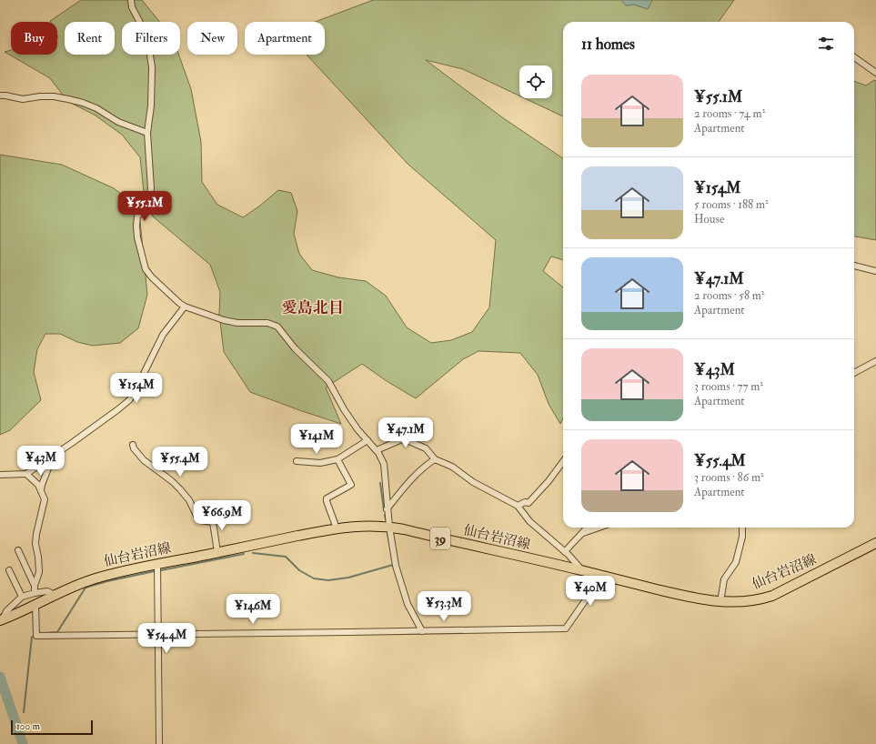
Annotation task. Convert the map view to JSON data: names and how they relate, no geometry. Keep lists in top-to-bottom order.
{
  "streets": {
    "main road": ["仙台岩沼線", "39"]
  },
  "districts": ["愛島北目"],
  "scale_bar": "100 m",
  "page": {
    "chip": [
      "Buy",
      "Rent",
      "Filters",
      "New",
      "Apartment"
    ],
    "heading": "11 homes",
    "list": [
      {
        "name": "¥55.1M",
        "note": "2 rooms · 74 m² · Apartment"
      },
      {
        "name": "¥154M",
        "note": "5 rooms · 188 m² · House"
      },
      {
        "name": "¥47.1M",
        "note": "2 rooms · 58 m² · Apartment"
      },
      {
        "name": "¥43M",
        "note": "3 rooms · 77 m² · Apartment"
      },
      {
        "name": "¥55.4M",
        "note": "3 rooms · 86 m² · Apartment"
      }
    ],
    "price": [
      "¥55.1M",
      "¥154M",
      "¥47.1M",
      "¥141M",
      "¥43M",
      "¥55.4M",
      "¥66.9M",
      "¥40M",
      "¥53.3M",
      "¥146M",
      "¥54.4M"
    ],
    "scale": "100 m"
  }
}
